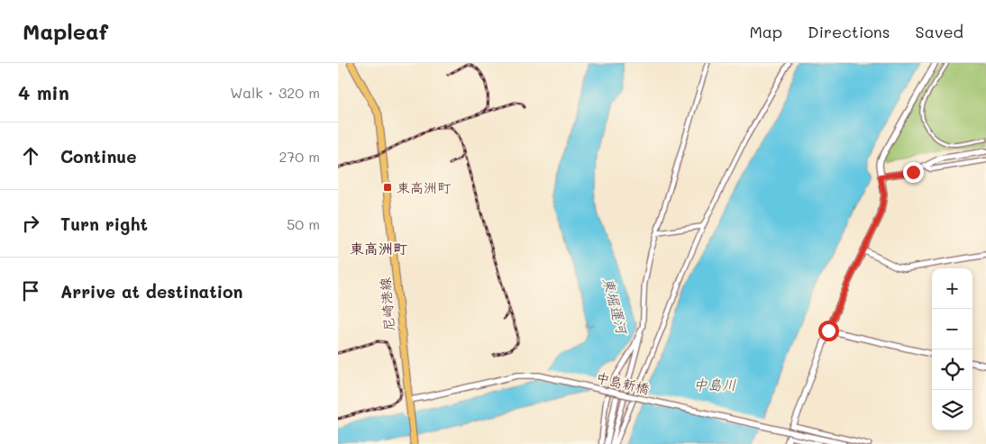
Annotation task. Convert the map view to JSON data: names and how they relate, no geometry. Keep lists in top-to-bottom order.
{
  "streets": {
    "main road": ["尼崎港線"],
    "street": ["中島新橋"]
  },
  "crossings": [
    ["尼崎港線", "中島新橋"]
  ],
  "districts": ["東高洲町"],
  "water": ["東堀運河", "中島川"],
  "places": {
    "transit": ["東高洲町"]
  },
  "page": {
    "header": "Mapleaf",
    "nav": ["Map", "Directions", "Saved"],
    "heading": ["4 min", "Walk · 320 m"],
    "list": [
      ["Continue", "270 m"],
      ["Turn right", "50 m"],
      "Arrive at destination"
    ],
    "map_buttons": ["+", "−"]
  }
}
